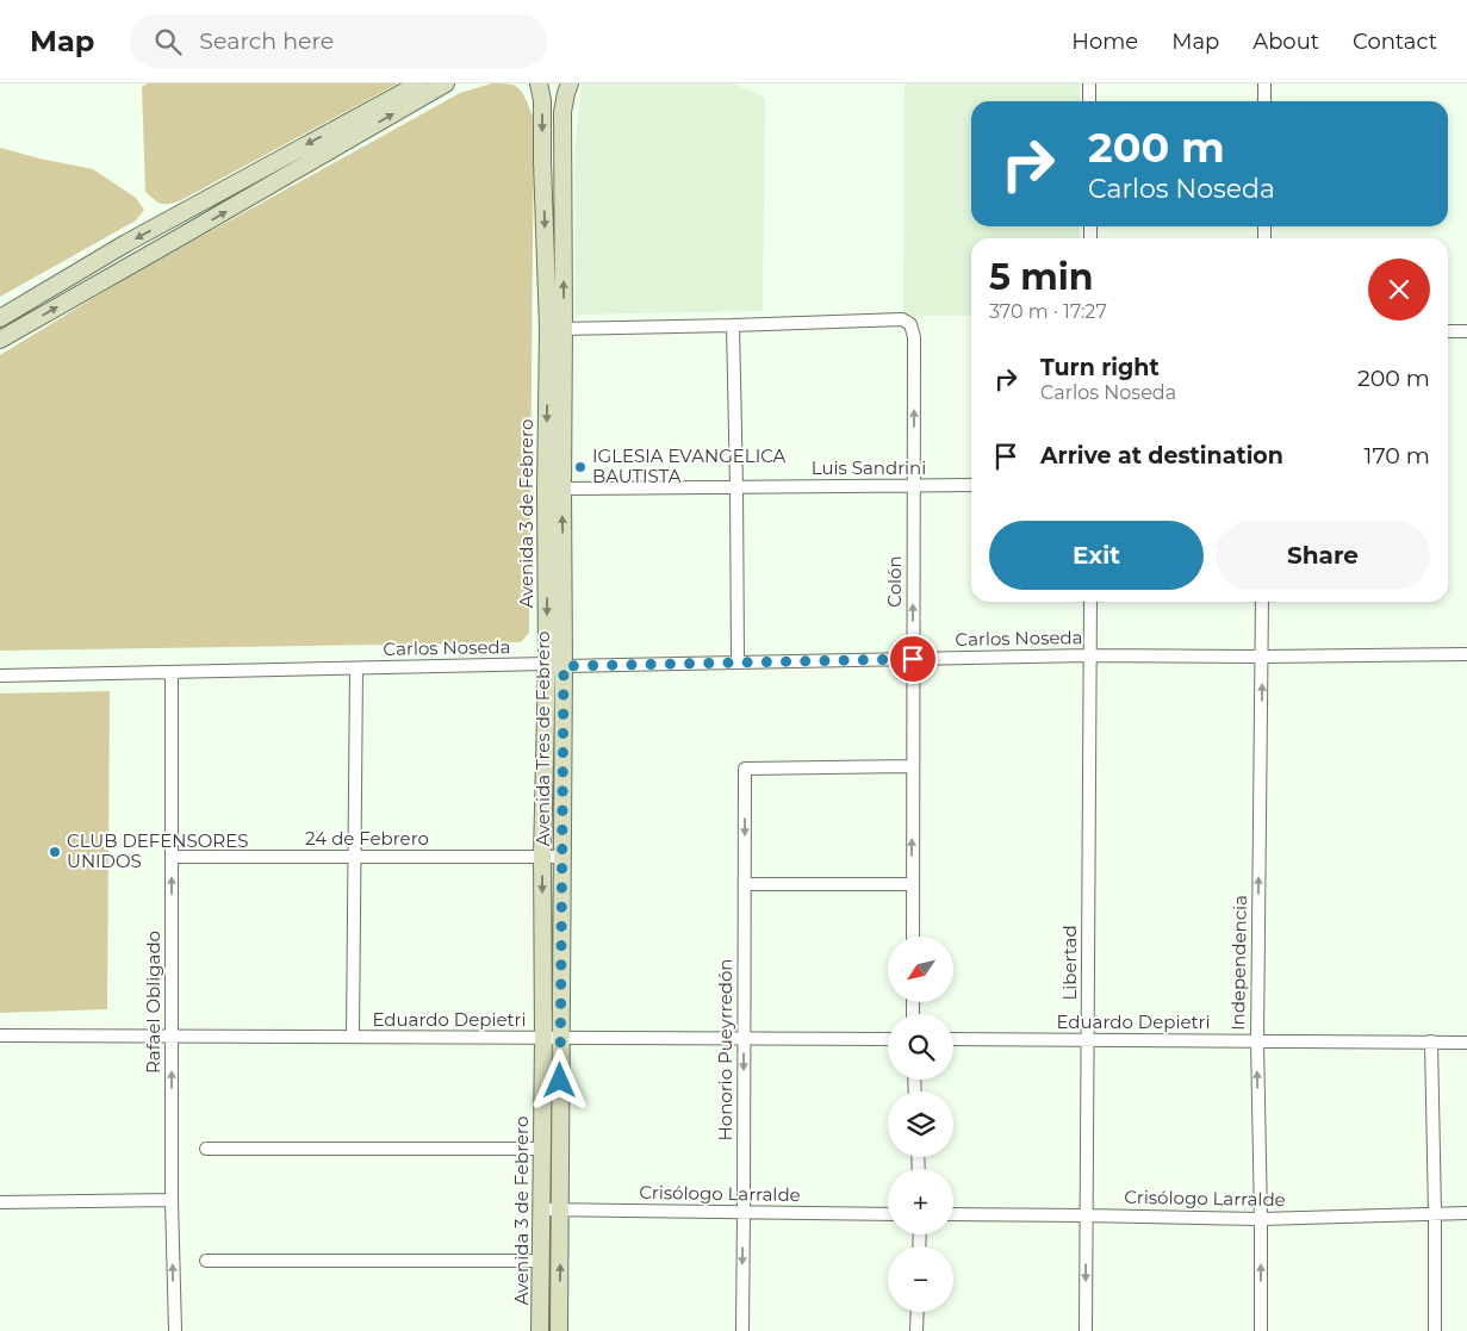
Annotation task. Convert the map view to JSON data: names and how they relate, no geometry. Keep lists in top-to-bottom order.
{
  "streets": {
    "main road": ["Avenida 3 de Febrero", "Avenida Tres de Febrero"],
    "street": [
      "Luis Sandrini",
      "Colón",
      "Carlos Noseda",
      "24 de Febrero",
      "Libertad",
      "Independencia",
      "Rafael Obligado",
      "Eduardo Depietri",
      "Honorio Pueyrredón",
      "Crisólogo Larralde"
    ]
  },
  "crossings": [
    ["Luis Sandrini", "Avenida 3 de Febrero"],
    ["Luis Sandrini", "Colón"],
    ["Luis Sandrini", "Avenida Tres de Febrero"],
    ["Avenida 3 de Febrero", "Carlos Noseda"],
    ["Avenida 3 de Febrero", "Avenida Tres de Febrero"],
    ["Avenida 3 de Febrero", "24 de Febrero"],
    ["Avenida 3 de Febrero", "Eduardo Depietri"],
    ["Avenida 3 de Febrero", "Crisólogo Larralde"],
    ["Colón", "Carlos Noseda"],
    ["Colón", "Honorio Pueyrredón"],
    ["Carlos Noseda", "Avenida Tres de Febrero"],
    ["Carlos Noseda", "Libertad"],
    ["Carlos Noseda", "Independencia"],
    ["Carlos Noseda", "Rafael Obligado"],
    ["Avenida Tres de Febrero", "24 de Febrero"],
    ["Avenida Tres de Febrero", "Eduardo Depietri"],
    ["Avenida Tres de Febrero", "Crisólogo Larralde"],
    ["24 de Febrero", "Rafael Obligado"],
    ["Libertad", "Eduardo Depietri"],
    ["Libertad", "Crisólogo Larralde"],
    ["Independencia", "Eduardo Depietri"],
    ["Independencia", "Crisólogo Larralde"],
    ["Rafael Obligado", "Eduardo Depietri"],
    ["Eduardo Depietri", "Honorio Pueyrredón"],
    ["Honorio Pueyrredón", "Crisólogo Larralde"]
  ],
  "one_way": ["Avenida 3 de Febrero", "Independencia", "Rafael Obligado"],
  "places": ["IGLESIA EVANGELICA BAUTISTA", "CLUB DEFENSORES UNIDOS"],
  "north": "bottom left",
  "page": {
    "header": "Map",
    "search": "Search here",
    "nav": [
      "Home",
      "Map",
      "About",
      "Contact"
    ],
    "turn": ["200 m", "Carlos Noseda"],
    "heading": ["5 min", "370 m · 17:27"],
    "list": [
      {
        "name": "Turn right",
        "note": "Carlos Noseda",
        "value": "200 m"
      },
      {
        "name": "Arrive at destination",
        "value": "170 m"
      }
    ],
    "buttons": ["Exit", "Share"],
    "map_buttons": ["+", "−"]
  }
}
